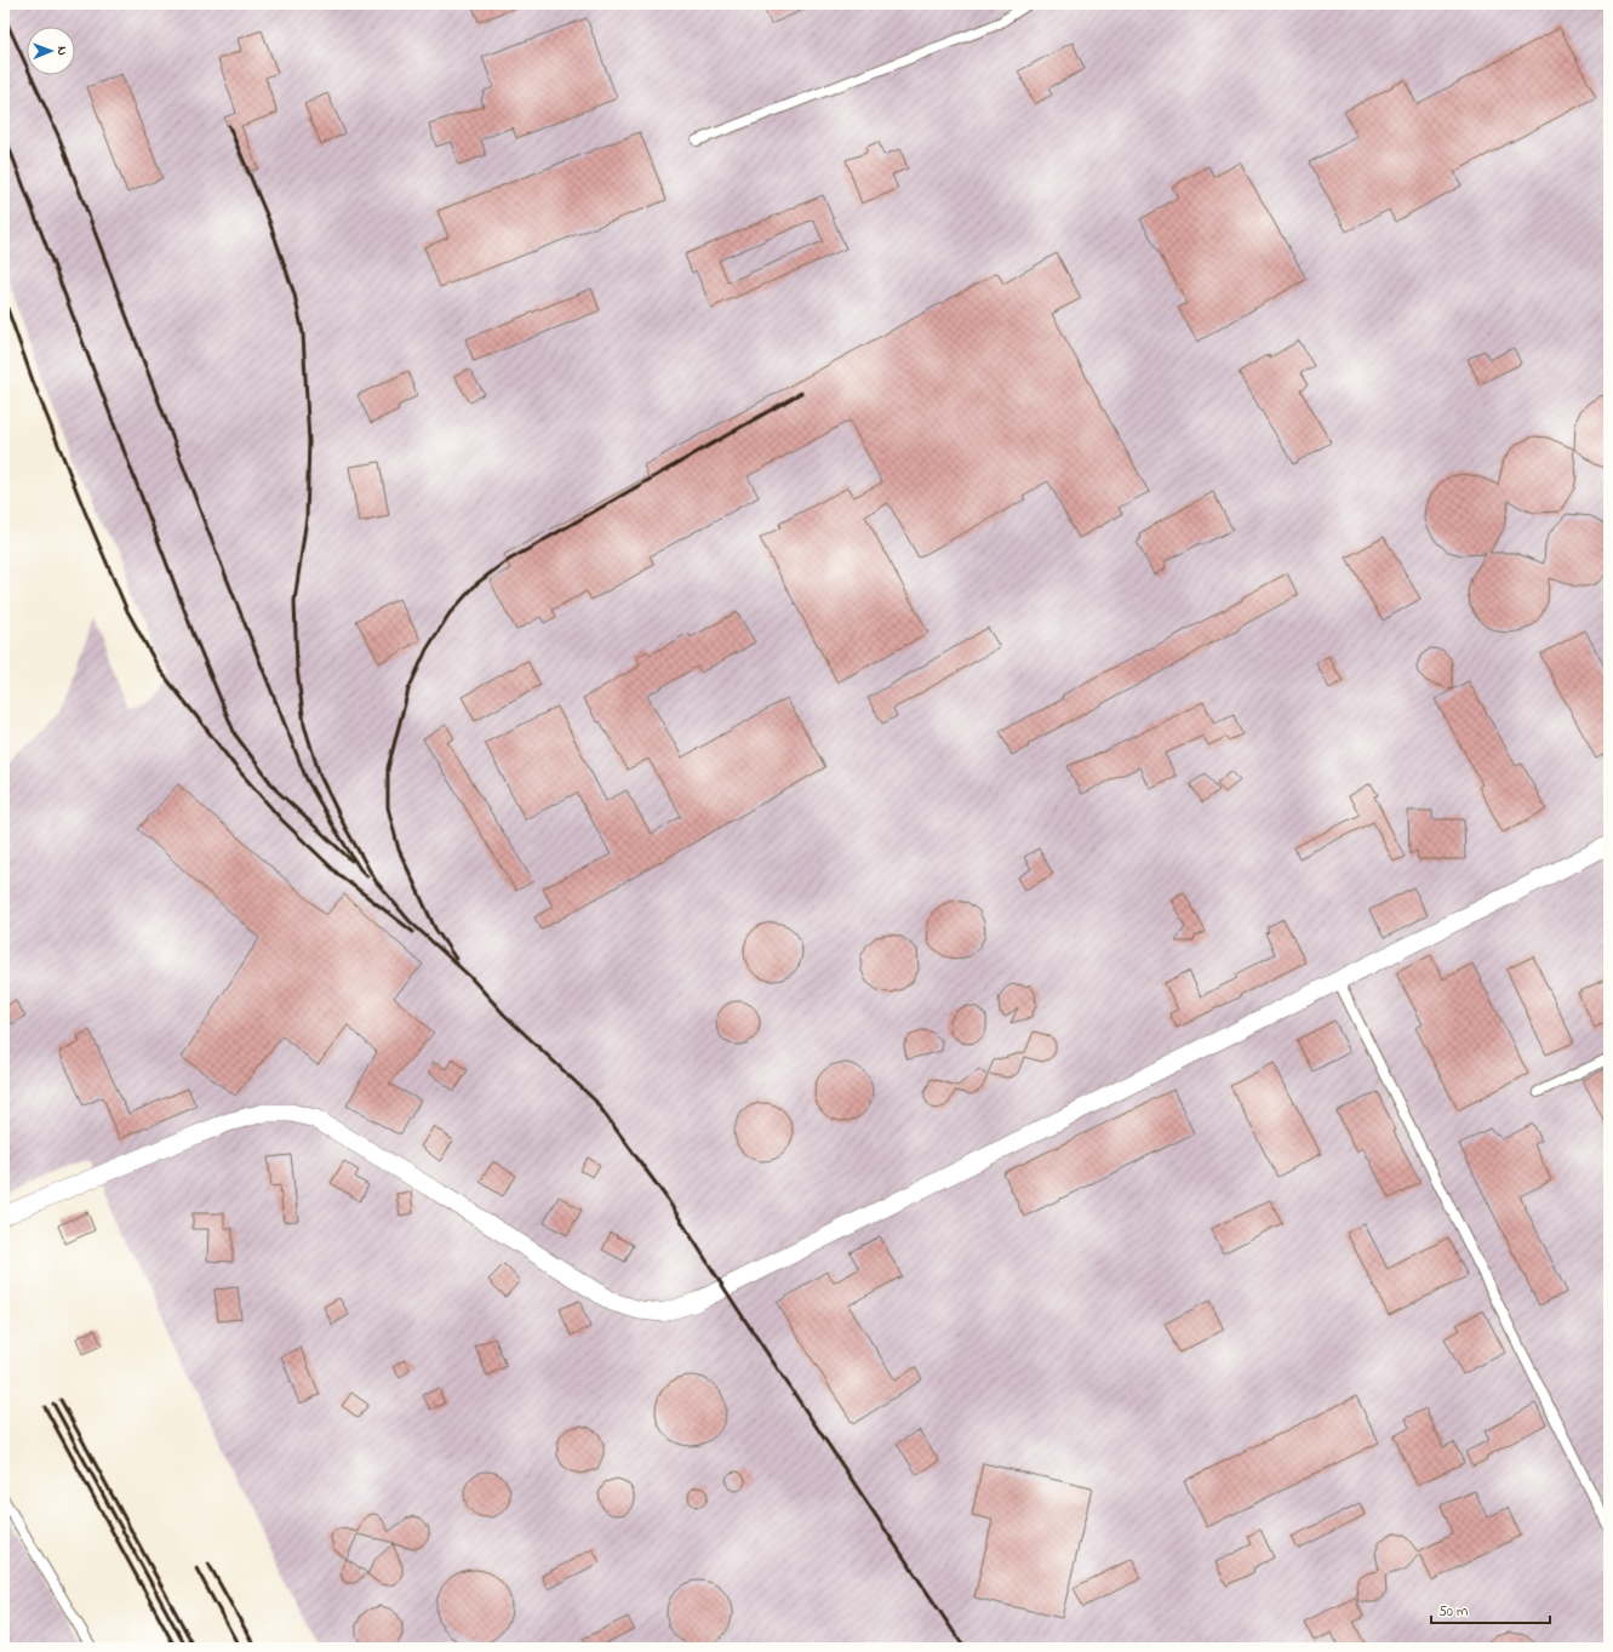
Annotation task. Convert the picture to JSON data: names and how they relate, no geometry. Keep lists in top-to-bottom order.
{
  "scale_bar": "50 m",
  "north": "right"
}
